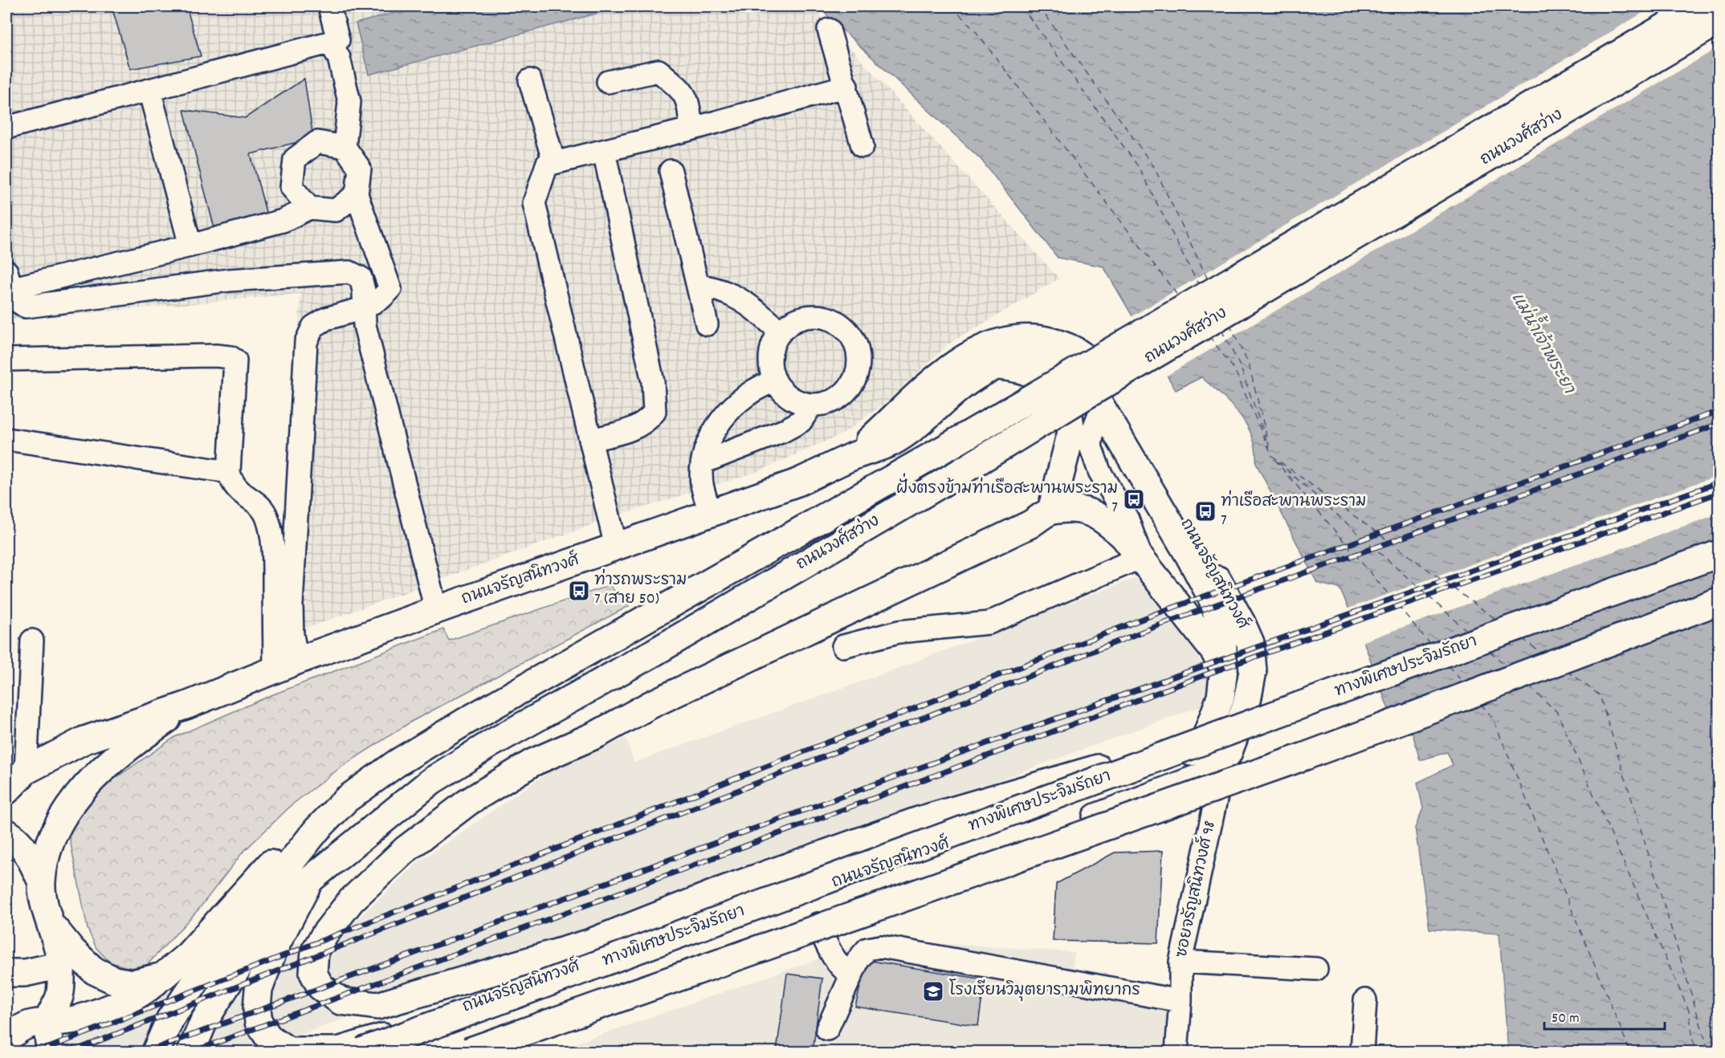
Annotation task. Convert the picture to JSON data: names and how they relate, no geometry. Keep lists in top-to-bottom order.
{
  "streets": {
    "main road": ["ถนนวงศ์สว่าง", "ถนนจรัญสนิทวงศ์", "ทางพิเศษประจิมรัถยา"],
    "street": ["ซอยจรัญสนิทวงศ์ 98"]
  },
  "crossings": [
    ["ถนนวงศ์สว่าง", "ถนนจรัญสนิทวงศ์"],
    ["ถนนจรัญสนิทวงศ์", "ซอยจรัญสนิทวงศ์ 98"]
  ],
  "water": ["แม่น้ำเจ้าพระยา"],
  "places": {
    "bus stop": ["ฝั่งตรงข้ามท่าเรือสะพานพระราม 7", "ท่าเรือสะพานพระราม 7", "ท่ารถพระราม 7 (สาย 50)"],
    "school or university": ["โรงเรียนวิมุตยารามพิทยากร"]
  },
  "scale_bar": "50 m"
}
